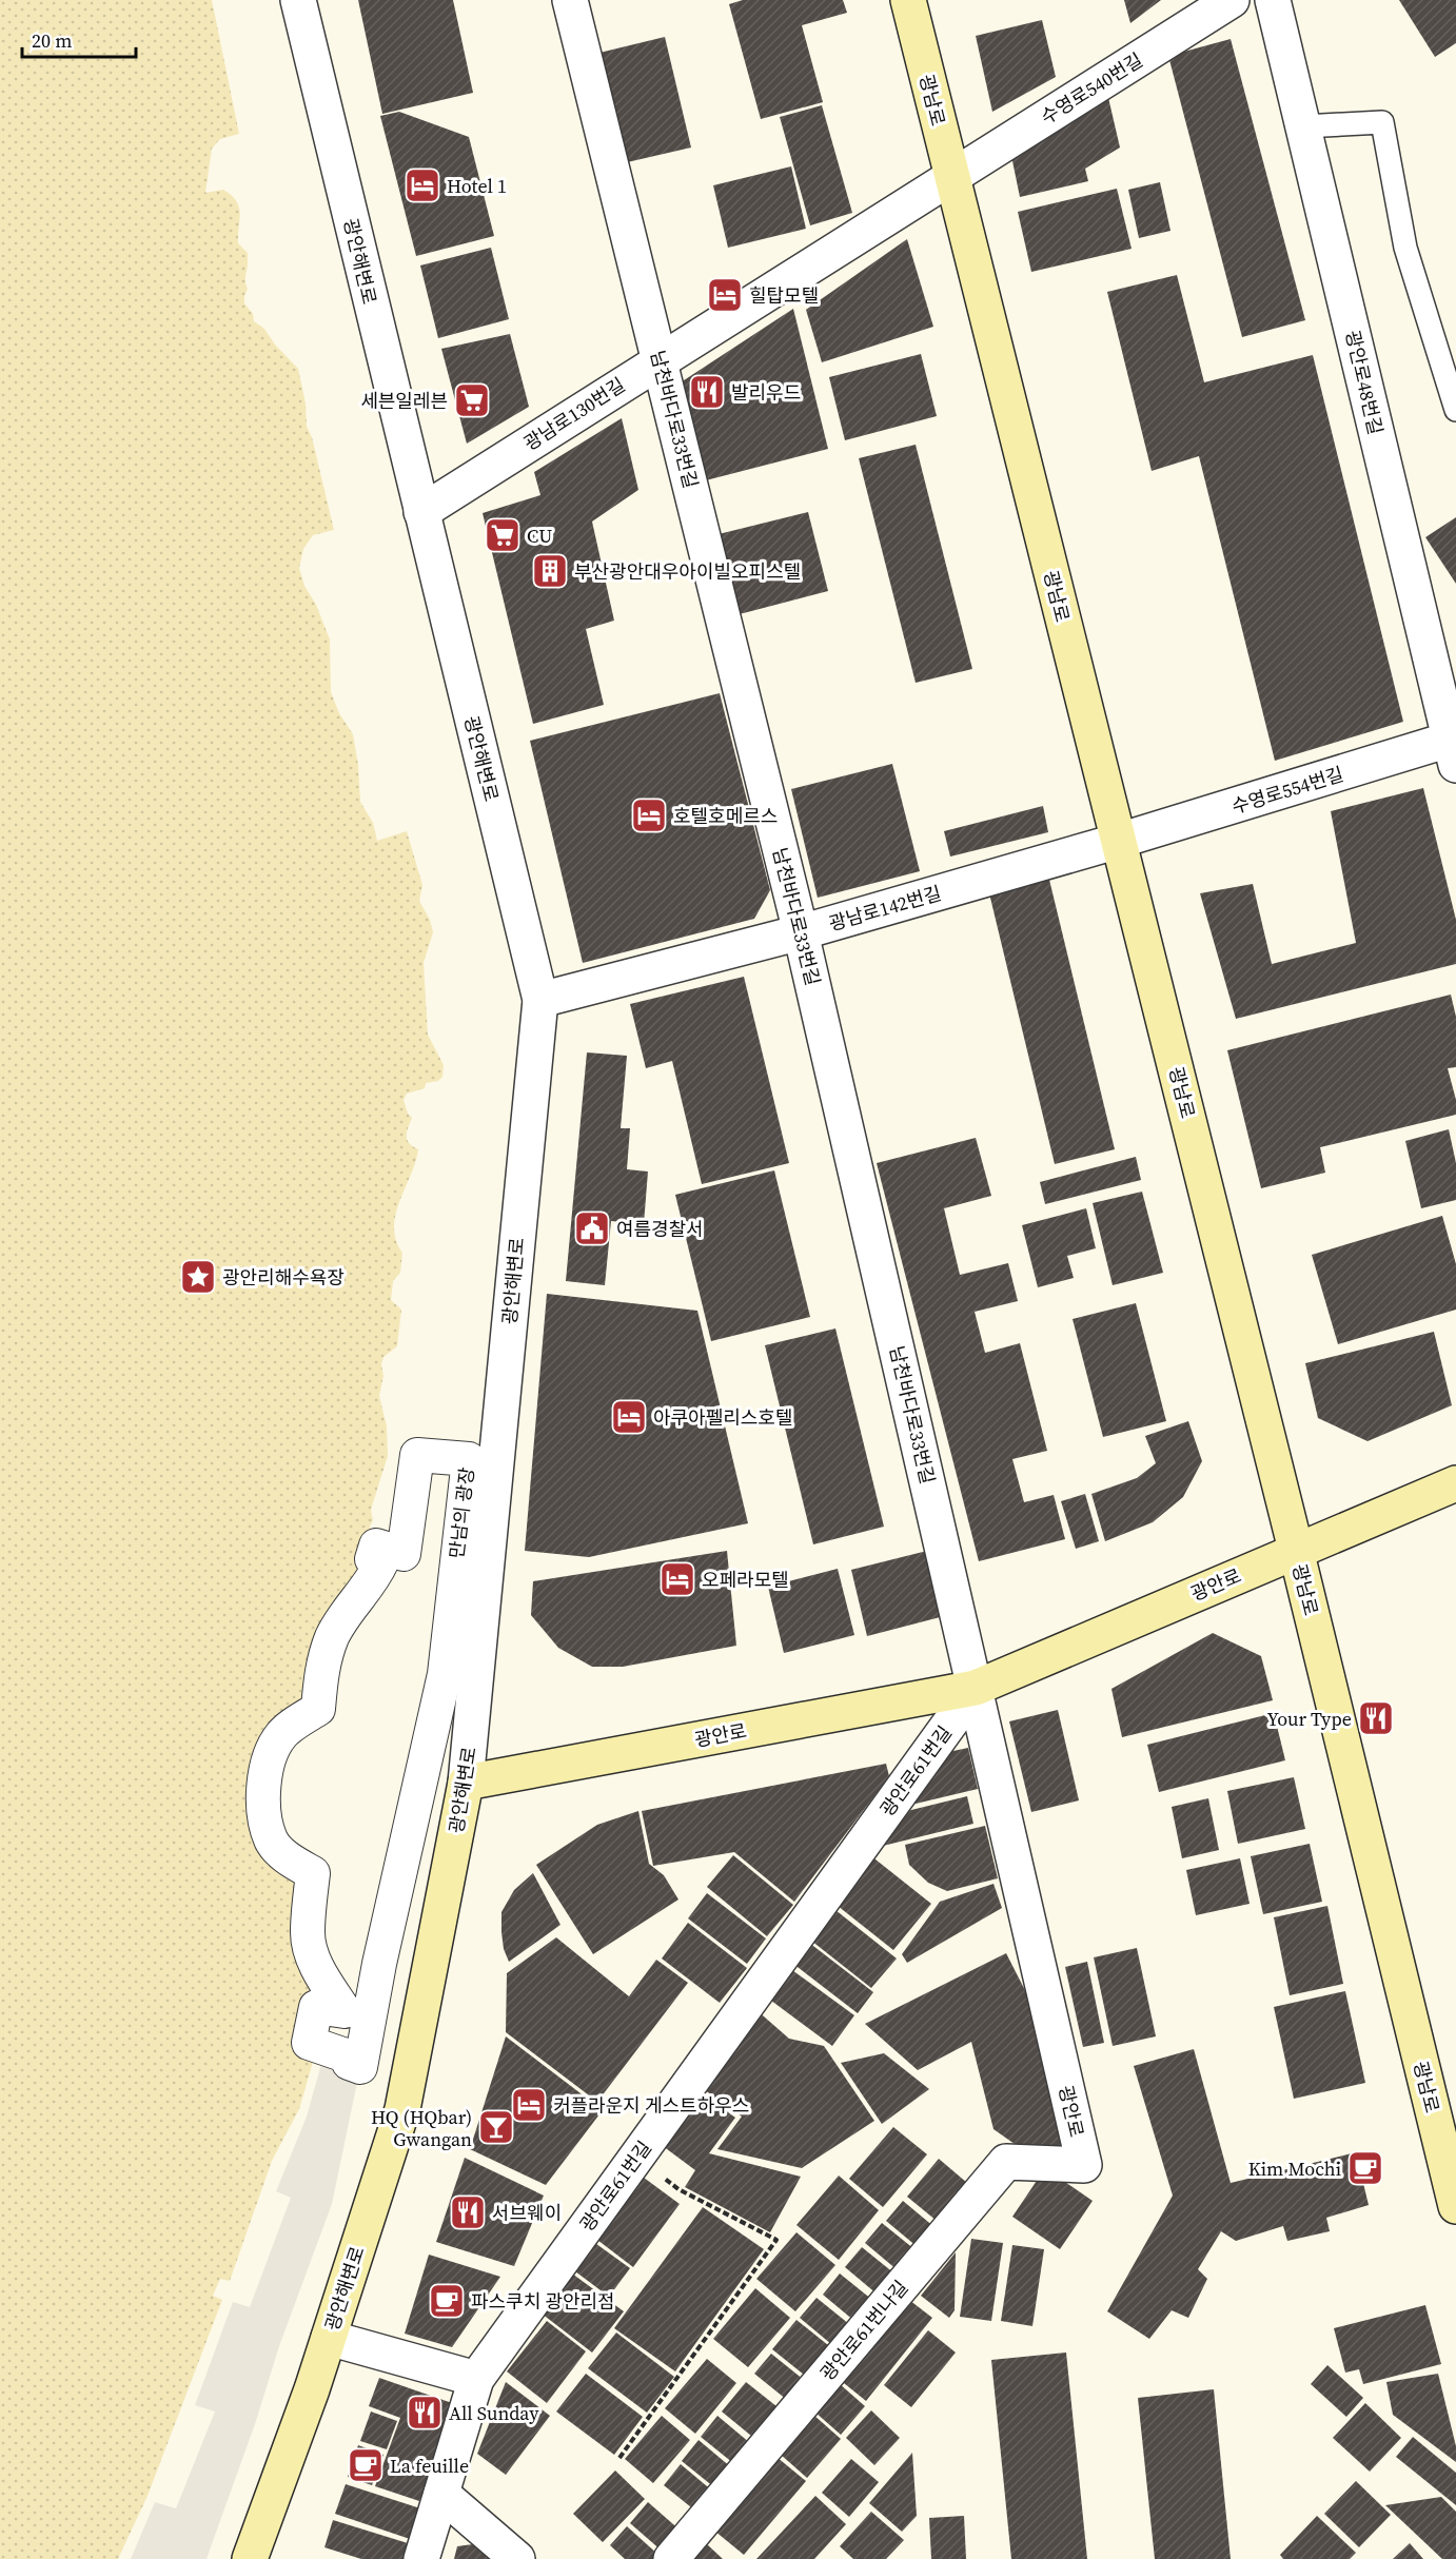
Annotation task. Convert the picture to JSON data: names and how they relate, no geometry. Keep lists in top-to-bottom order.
{
  "streets": {
    "main road": ["광남로", "광안해변로", "광안로"],
    "street": [
      "수영로540번길",
      "광안로48번길",
      "광남로130번길",
      "남천바다로33번길",
      "수영로554번길",
      "광남로142번길",
      "만남의 광장",
      "광안로61번길",
      "광안로61번나길"
    ]
  },
  "crossings": [
    ["수영로540번길", "광남로"],
    ["수영로540번길", "광남로130번길"],
    ["광남로", "광남로130번길"],
    ["광남로", "수영로554번길"],
    ["광남로", "광남로142번길"],
    ["광남로", "광안로"],
    ["광안해변로", "광남로130번길"],
    ["광안해변로", "광남로142번길"],
    ["광안해변로", "광안로"],
    ["광안로48번길", "수영로554번길"],
    ["광남로130번길", "남천바다로33번길"],
    ["남천바다로33번길", "광남로142번길"],
    ["남천바다로33번길", "광안로"],
    ["남천바다로33번길", "광안로61번길"],
    ["수영로554번길", "광남로142번길"],
    ["광안로", "광안로61번길"],
    ["광안로", "광안로61번나길"]
  ],
  "places": {
    "hotel": [
      "Hotel 1",
      "힐탑모텔",
      "호텔호메르스",
      "아쿠아펠리스호텔",
      "오페라모텔",
      "커플라운지 게스트하우스"
    ],
    "restaurant": [
      "발리우드",
      "Your Type",
      "서브웨이",
      "All Sunday"
    ],
    "supermarket": ["세븐일레븐", "CU"],
    "building": ["부산광안대우아이빌오피스텔"],
    "public building": ["여름경찰서"],
    "place": ["광안리해수욕장"],
    "bar": ["HQ (HQbar) Gwangan"],
    "cafe": ["Kim Mochi", "파스쿠치 광안리점", "La feuille"]
  },
  "scale_bar": "20 m"
}
